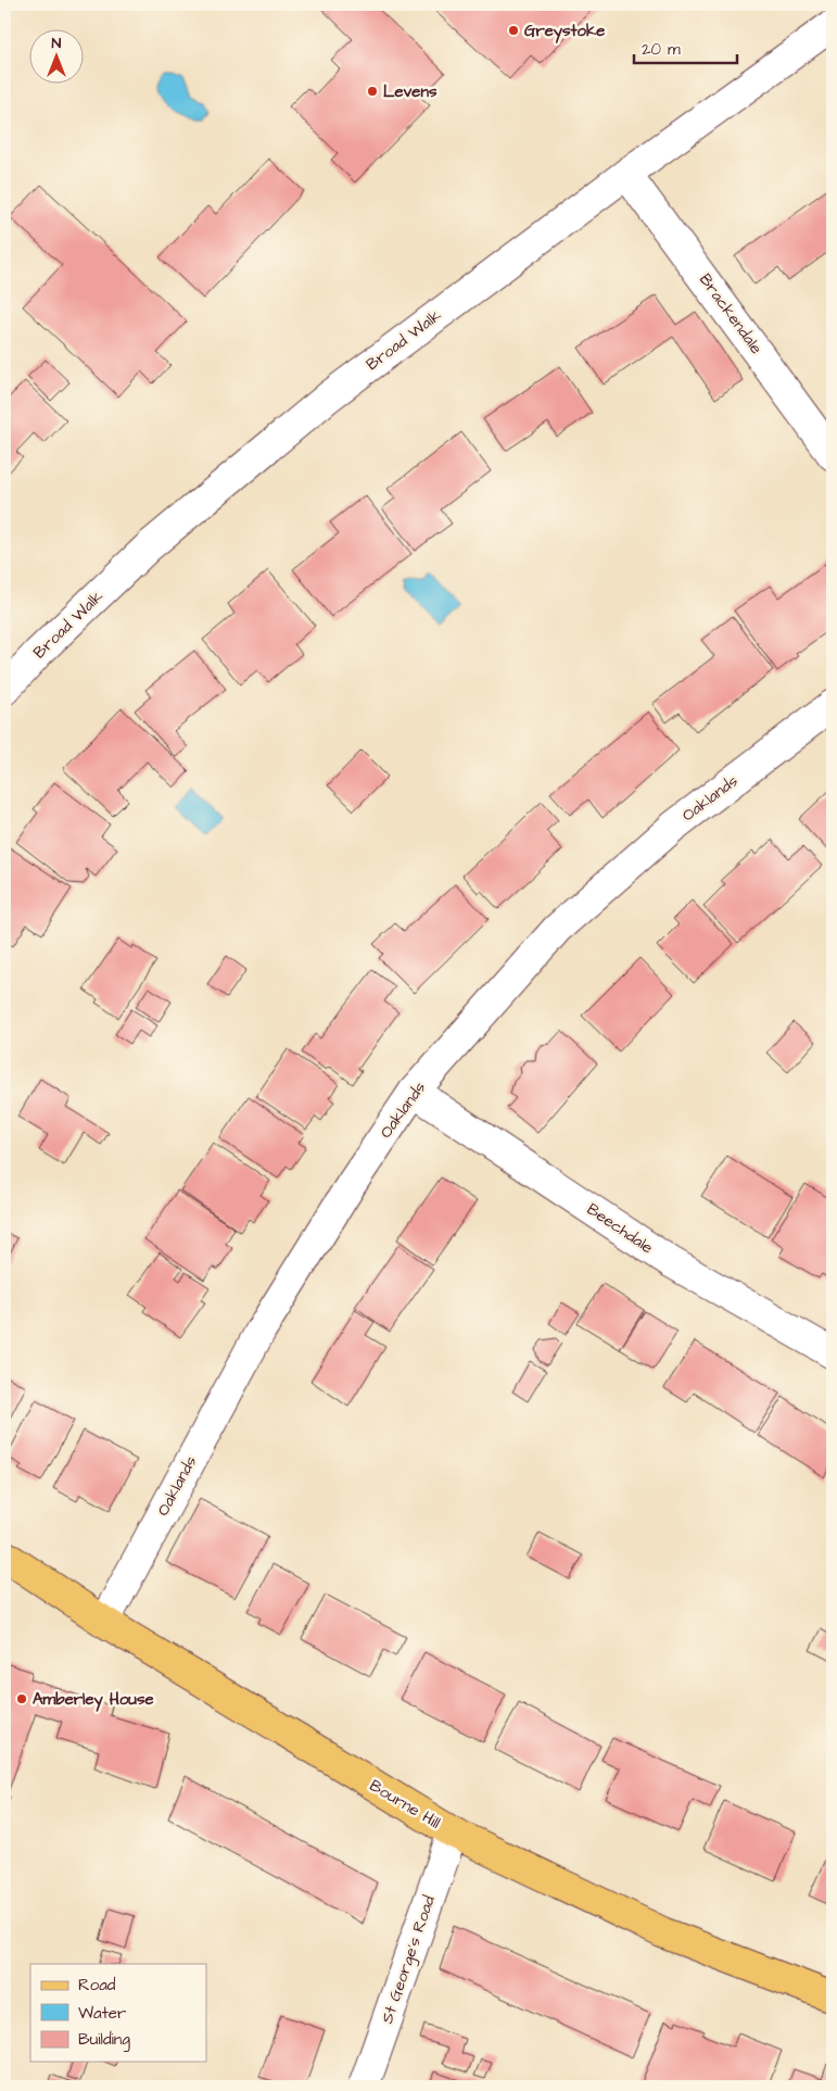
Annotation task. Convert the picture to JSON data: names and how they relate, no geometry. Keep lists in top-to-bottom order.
{
  "streets": {
    "main road": ["Bourne Hill"],
    "street": [
      "Brackendale",
      "Broad Walk",
      "Oaklands",
      "Beechdale",
      "St George's Road"
    ]
  },
  "crossings": [
    ["Brackendale", "Broad Walk"],
    ["Oaklands", "Beechdale"],
    ["Oaklands", "Bourne Hill"],
    ["Bourne Hill", "St George's Road"]
  ],
  "places": ["Greystoke", "Levens", "Amberley House"],
  "legend": ["Road", "Water", "Building"],
  "scale_bar": "20 m",
  "north": "top"
}
